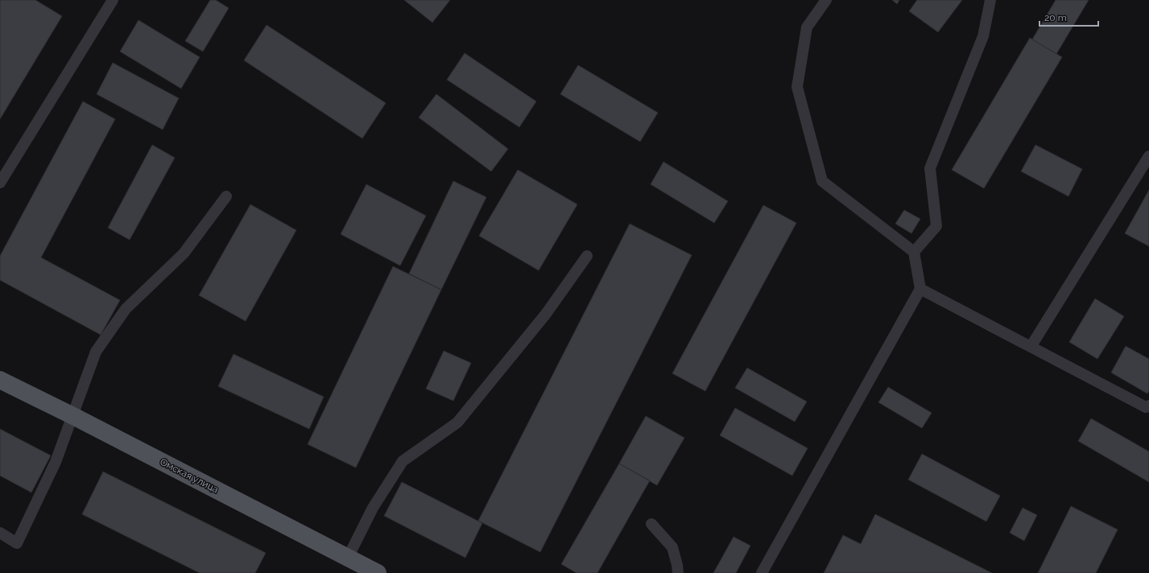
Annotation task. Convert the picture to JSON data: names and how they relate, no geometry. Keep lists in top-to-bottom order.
{
  "streets": {
    "main road": ["Омская улица"]
  },
  "scale_bar": "20 m"
}
